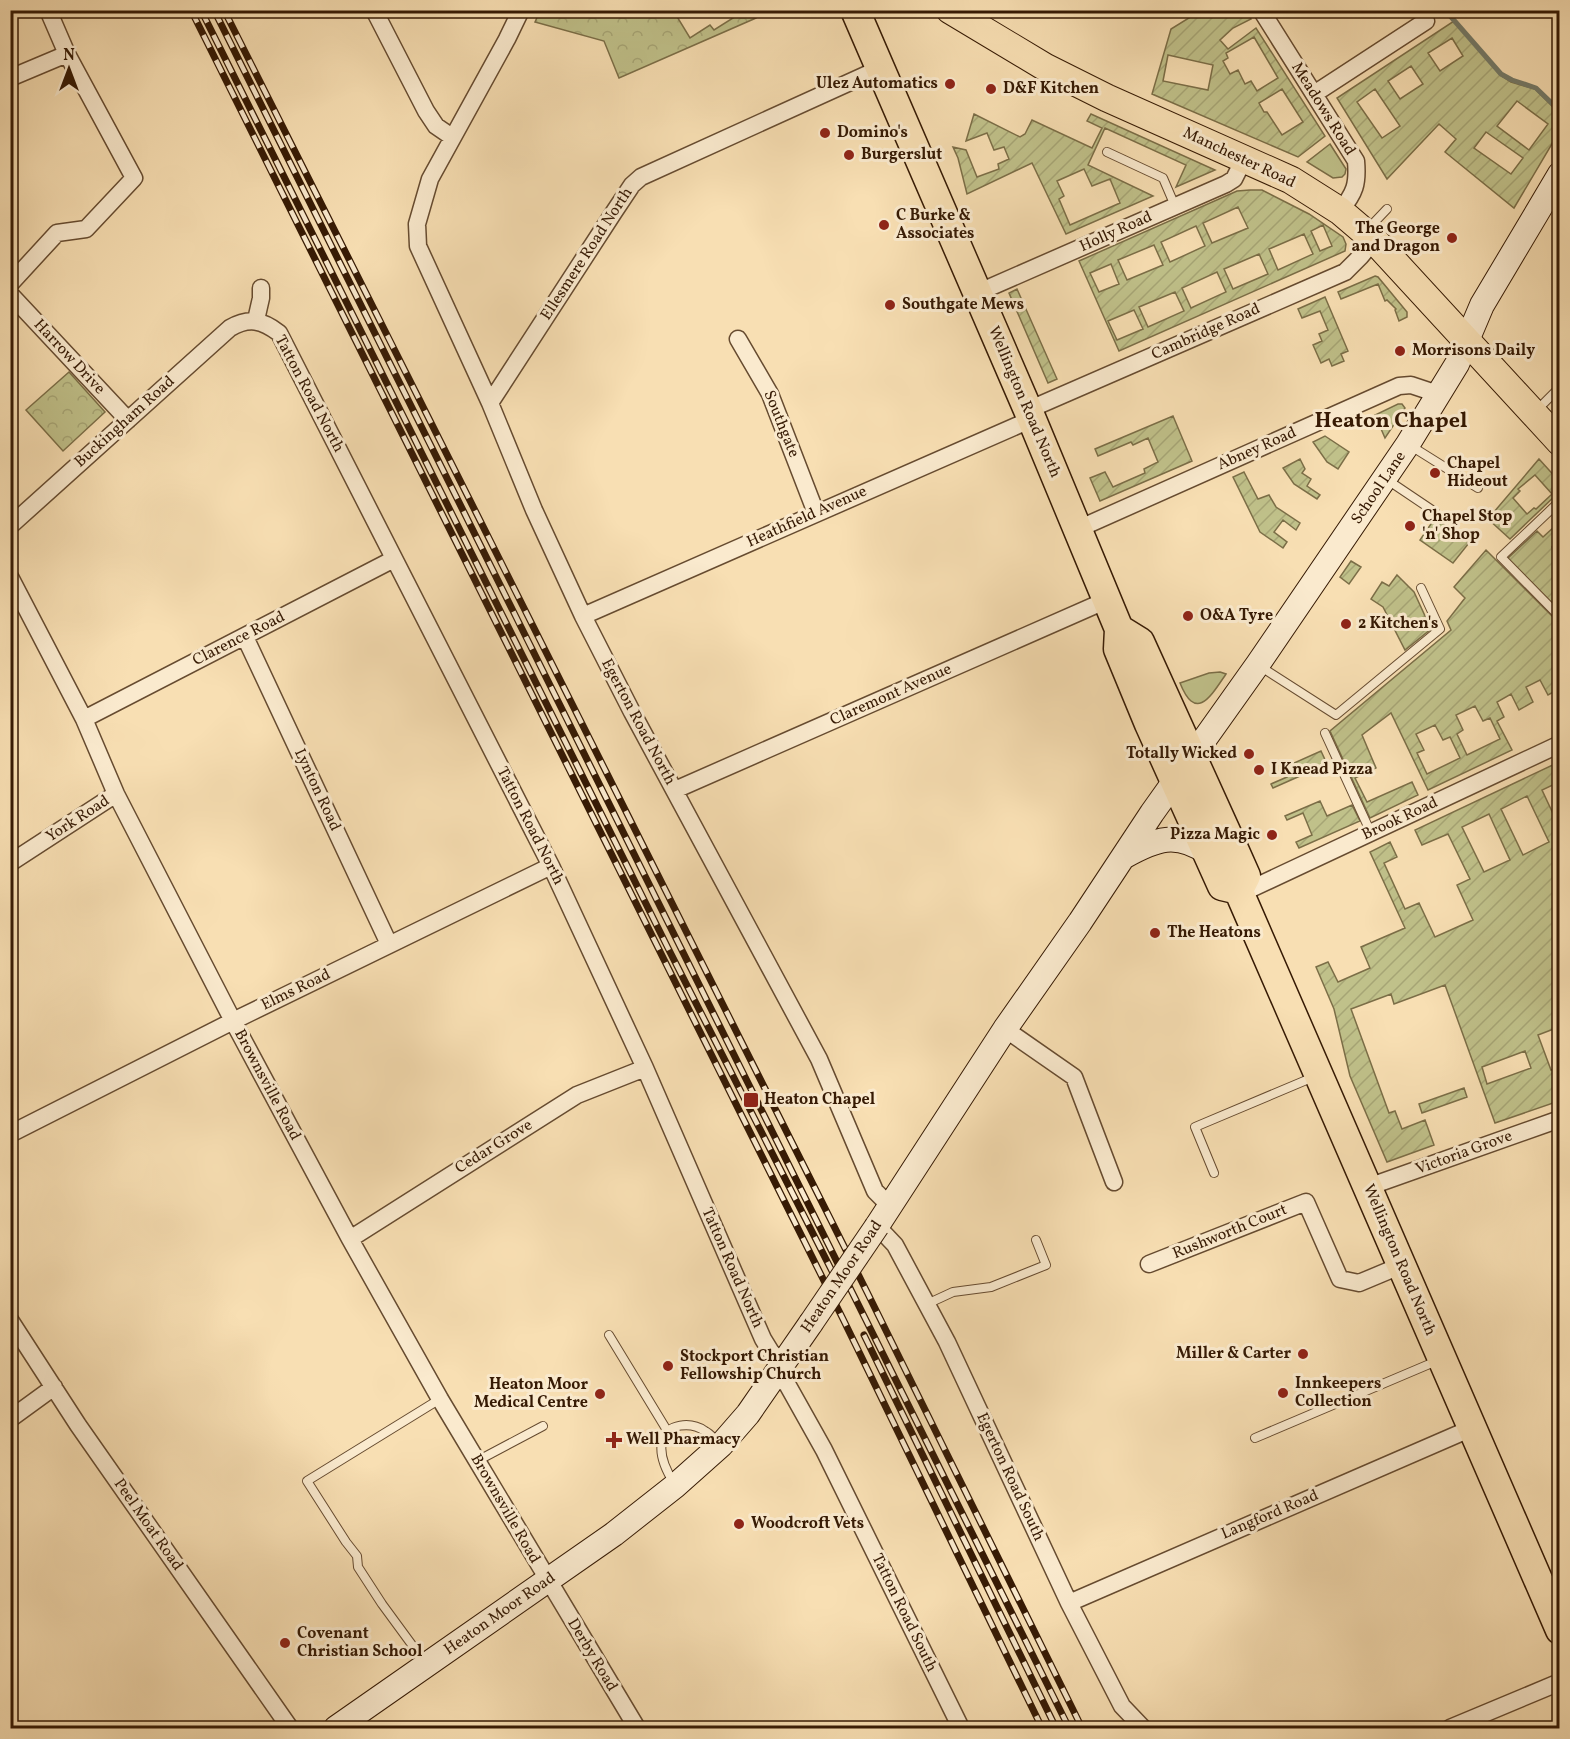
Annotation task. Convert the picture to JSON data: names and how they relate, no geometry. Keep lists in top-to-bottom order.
{
  "streets": {
    "highway": ["Wellington Road North"],
    "main road": ["Manchester Road", "School Lane", "Heaton Moor Road"],
    "street": [
      "Meadows Road",
      "Holly Road",
      "Ellesmere Road North",
      "Cambridge Road",
      "Harrow Drive",
      "Tatton Road North",
      "Buckingham Road",
      "Southgate",
      "Abney Road",
      "Heathfield Avenue",
      "Clarence Road",
      "Claremont Avenue",
      "Egerton Road North",
      "Lynton Road",
      "York Road",
      "Brook Road",
      "Elms Road",
      "Brownsville Road",
      "Cedar Grove",
      "Victoria Grove",
      "Rushworth Court",
      "Egerton Road South",
      "Langford Road",
      "Peel Moat Road",
      "Tatton Road South",
      "Derby Road"
    ]
  },
  "crossings": [
    ["Meadows Road", "Manchester Road"],
    ["Manchester Road", "Holly Road"],
    ["Manchester Road", "Cambridge Road"],
    ["Manchester Road", "School Lane"],
    ["Holly Road", "Wellington Road North"],
    ["Ellesmere Road North", "Wellington Road North"],
    ["Ellesmere Road North", "Egerton Road North"],
    ["Cambridge Road", "Wellington Road North"],
    ["Cambridge Road", "Heathfield Avenue"],
    ["Harrow Drive", "Buckingham Road"],
    ["Tatton Road North", "Buckingham Road"],
    ["Tatton Road North", "Clarence Road"],
    ["Tatton Road North", "Elms Road"],
    ["Tatton Road North", "Cedar Grove"],
    ["Tatton Road North", "Heaton Moor Road"],
    ["Tatton Road North", "Tatton Road South"],
    ["Wellington Road North", "Abney Road"],
    ["Wellington Road North", "School Lane"],
    ["Wellington Road North", "Heathfield Avenue"],
    ["Wellington Road North", "Claremont Avenue"],
    ["Wellington Road North", "Brook Road"],
    ["Wellington Road North", "Victoria Grove"],
    ["Wellington Road North", "Rushworth Court"],
    ["Wellington Road North", "Heaton Moor Road"],
    ["Wellington Road North", "Langford Road"],
    ["Southgate", "Heathfield Avenue"],
    ["Abney Road", "School Lane"],
    ["School Lane", "Heaton Moor Road"],
    ["Heathfield Avenue", "Egerton Road North"],
    ["Clarence Road", "Lynton Road"],
    ["Clarence Road", "Brownsville Road"],
    ["Claremont Avenue", "Egerton Road North"],
    ["Egerton Road North", "Heaton Moor Road"],
    ["Egerton Road North", "Egerton Road South"],
    ["Lynton Road", "Elms Road"],
    ["York Road", "Brownsville Road"],
    ["Elms Road", "Brownsville Road"],
    ["Brownsville Road", "Cedar Grove"],
    ["Brownsville Road", "Heaton Moor Road"],
    ["Brownsville Road", "Derby Road"],
    ["Heaton Moor Road", "Egerton Road South"],
    ["Heaton Moor Road", "Tatton Road South"],
    ["Heaton Moor Road", "Derby Road"],
    ["Egerton Road South", "Langford Road"]
  ],
  "districts": ["Heaton Chapel"],
  "places": {
    "other": [
      "Ulez Automatics",
      "D&F Kitchen",
      "Domino's",
      "Burgerslut",
      "C Burke & Associates",
      "The George and Dragon",
      "Southgate Mews",
      "Morrisons Daily",
      "Chapel Hideout",
      "Chapel Stop 'n' Shop",
      "O&A Tyre",
      "2 Kitchen's",
      "Totally Wicked",
      "I Knead Pizza",
      "Pizza Magic",
      "The Heatons",
      "Miller & Carter",
      "Stockport Christian Fellowship Church",
      "Innkeepers Collection",
      "Heaton Moor Medical Centre",
      "Woodcroft Vets",
      "Covenant Christian School"
    ],
    "transit": ["Heaton Chapel"],
    "health": ["Well Pharmacy"]
  },
  "north": "top"
}
